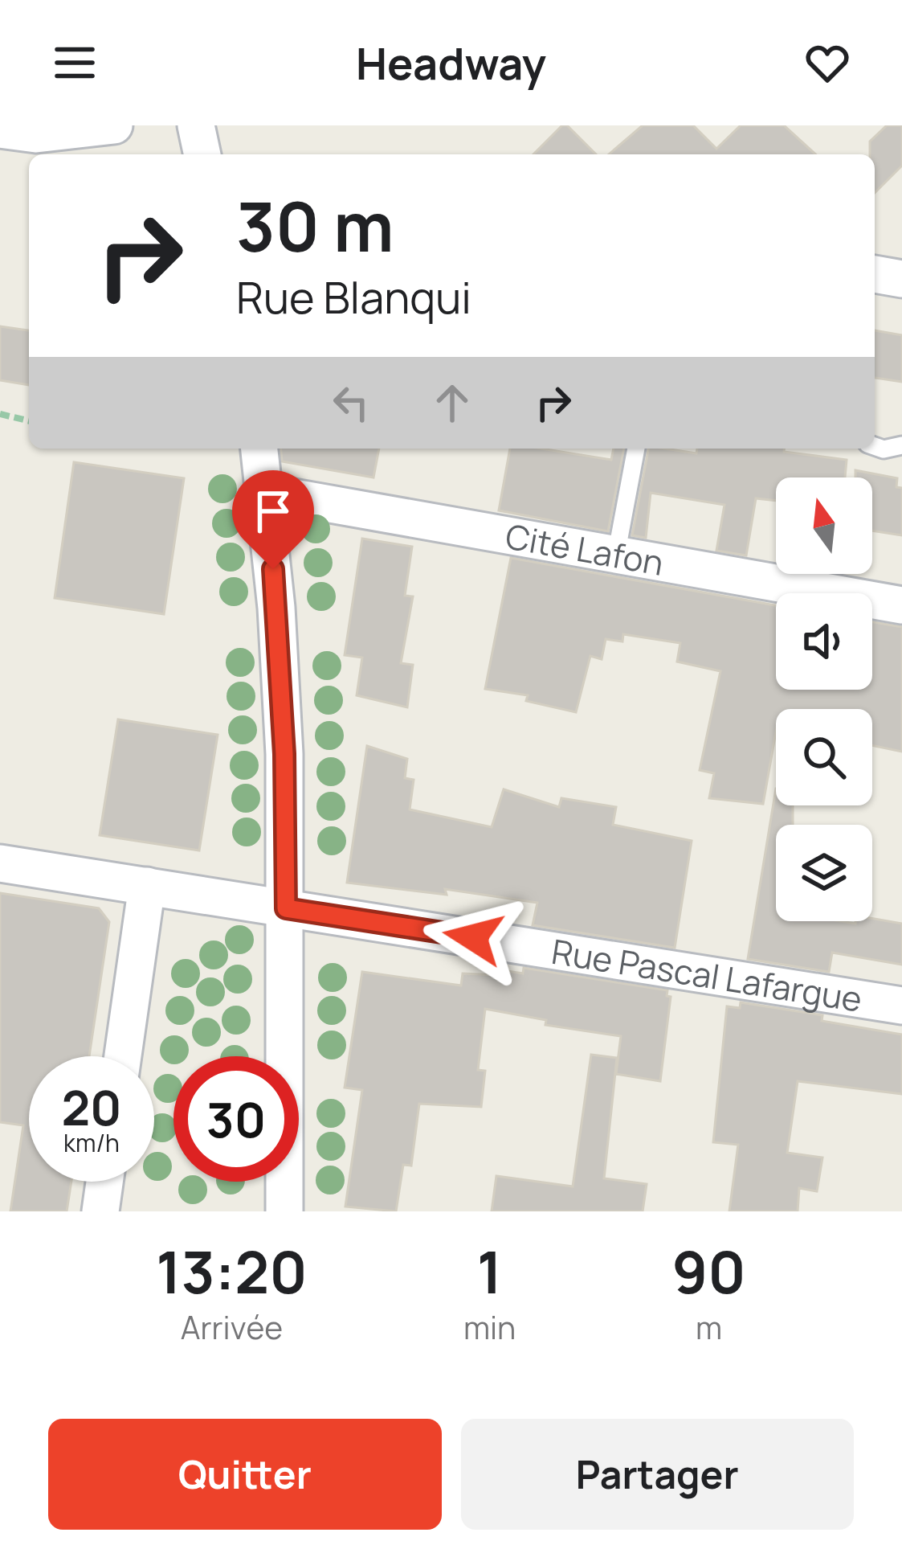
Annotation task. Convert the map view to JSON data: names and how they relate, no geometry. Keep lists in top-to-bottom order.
{
  "streets": {
    "street": ["Cité Lafon", "Rue Pascal Lafargue"]
  },
  "north": "top",
  "page": {
    "header": "Headway",
    "turn": ["30 m", "Rue Blanqui"],
    "speed": "20 km/h",
    "limit": "30",
    "eta": [
      "13:20",
      "Arrivée",
      "1",
      "min",
      "90",
      "m"
    ],
    "buttons": ["Quitter", "Partager"]
  }
}
